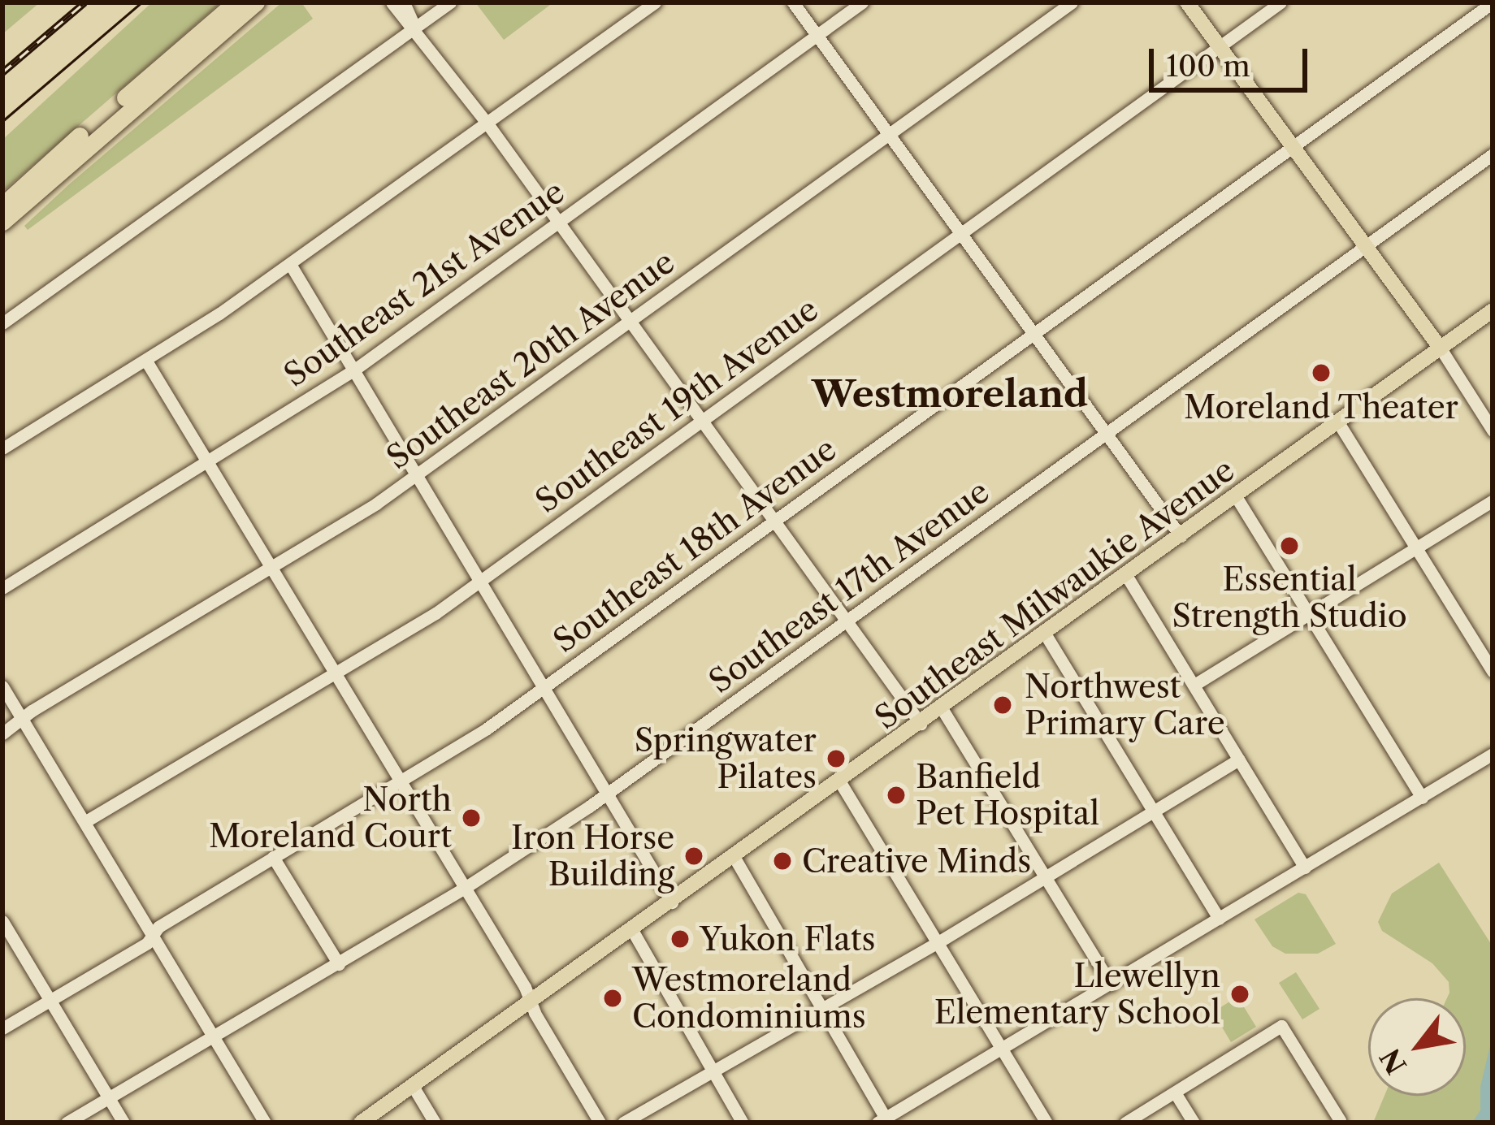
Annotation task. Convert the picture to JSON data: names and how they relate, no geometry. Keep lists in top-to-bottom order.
{
  "streets": {
    "main road": ["Southeast Milwaukie Avenue"],
    "street": [
      "Southeast 21st Avenue",
      "Southeast 20th Avenue",
      "Southeast 19th Avenue",
      "Southeast 18th Avenue",
      "Southeast 17th Avenue"
    ]
  },
  "districts": ["Westmoreland"],
  "places": [
    "Moreland Theater",
    "Essential Strength Studio",
    "Northwest Primary Care",
    "Springwater Pilates",
    "Banfield Pet Hospital",
    "North Moreland Court",
    "Iron Horse Building",
    "Creative Minds",
    "Yukon Flats",
    "Llewellyn Elementary School",
    "Westmoreland Condominiums"
  ],
  "scale_bar": "100 m",
  "north": "bottom left"
}
